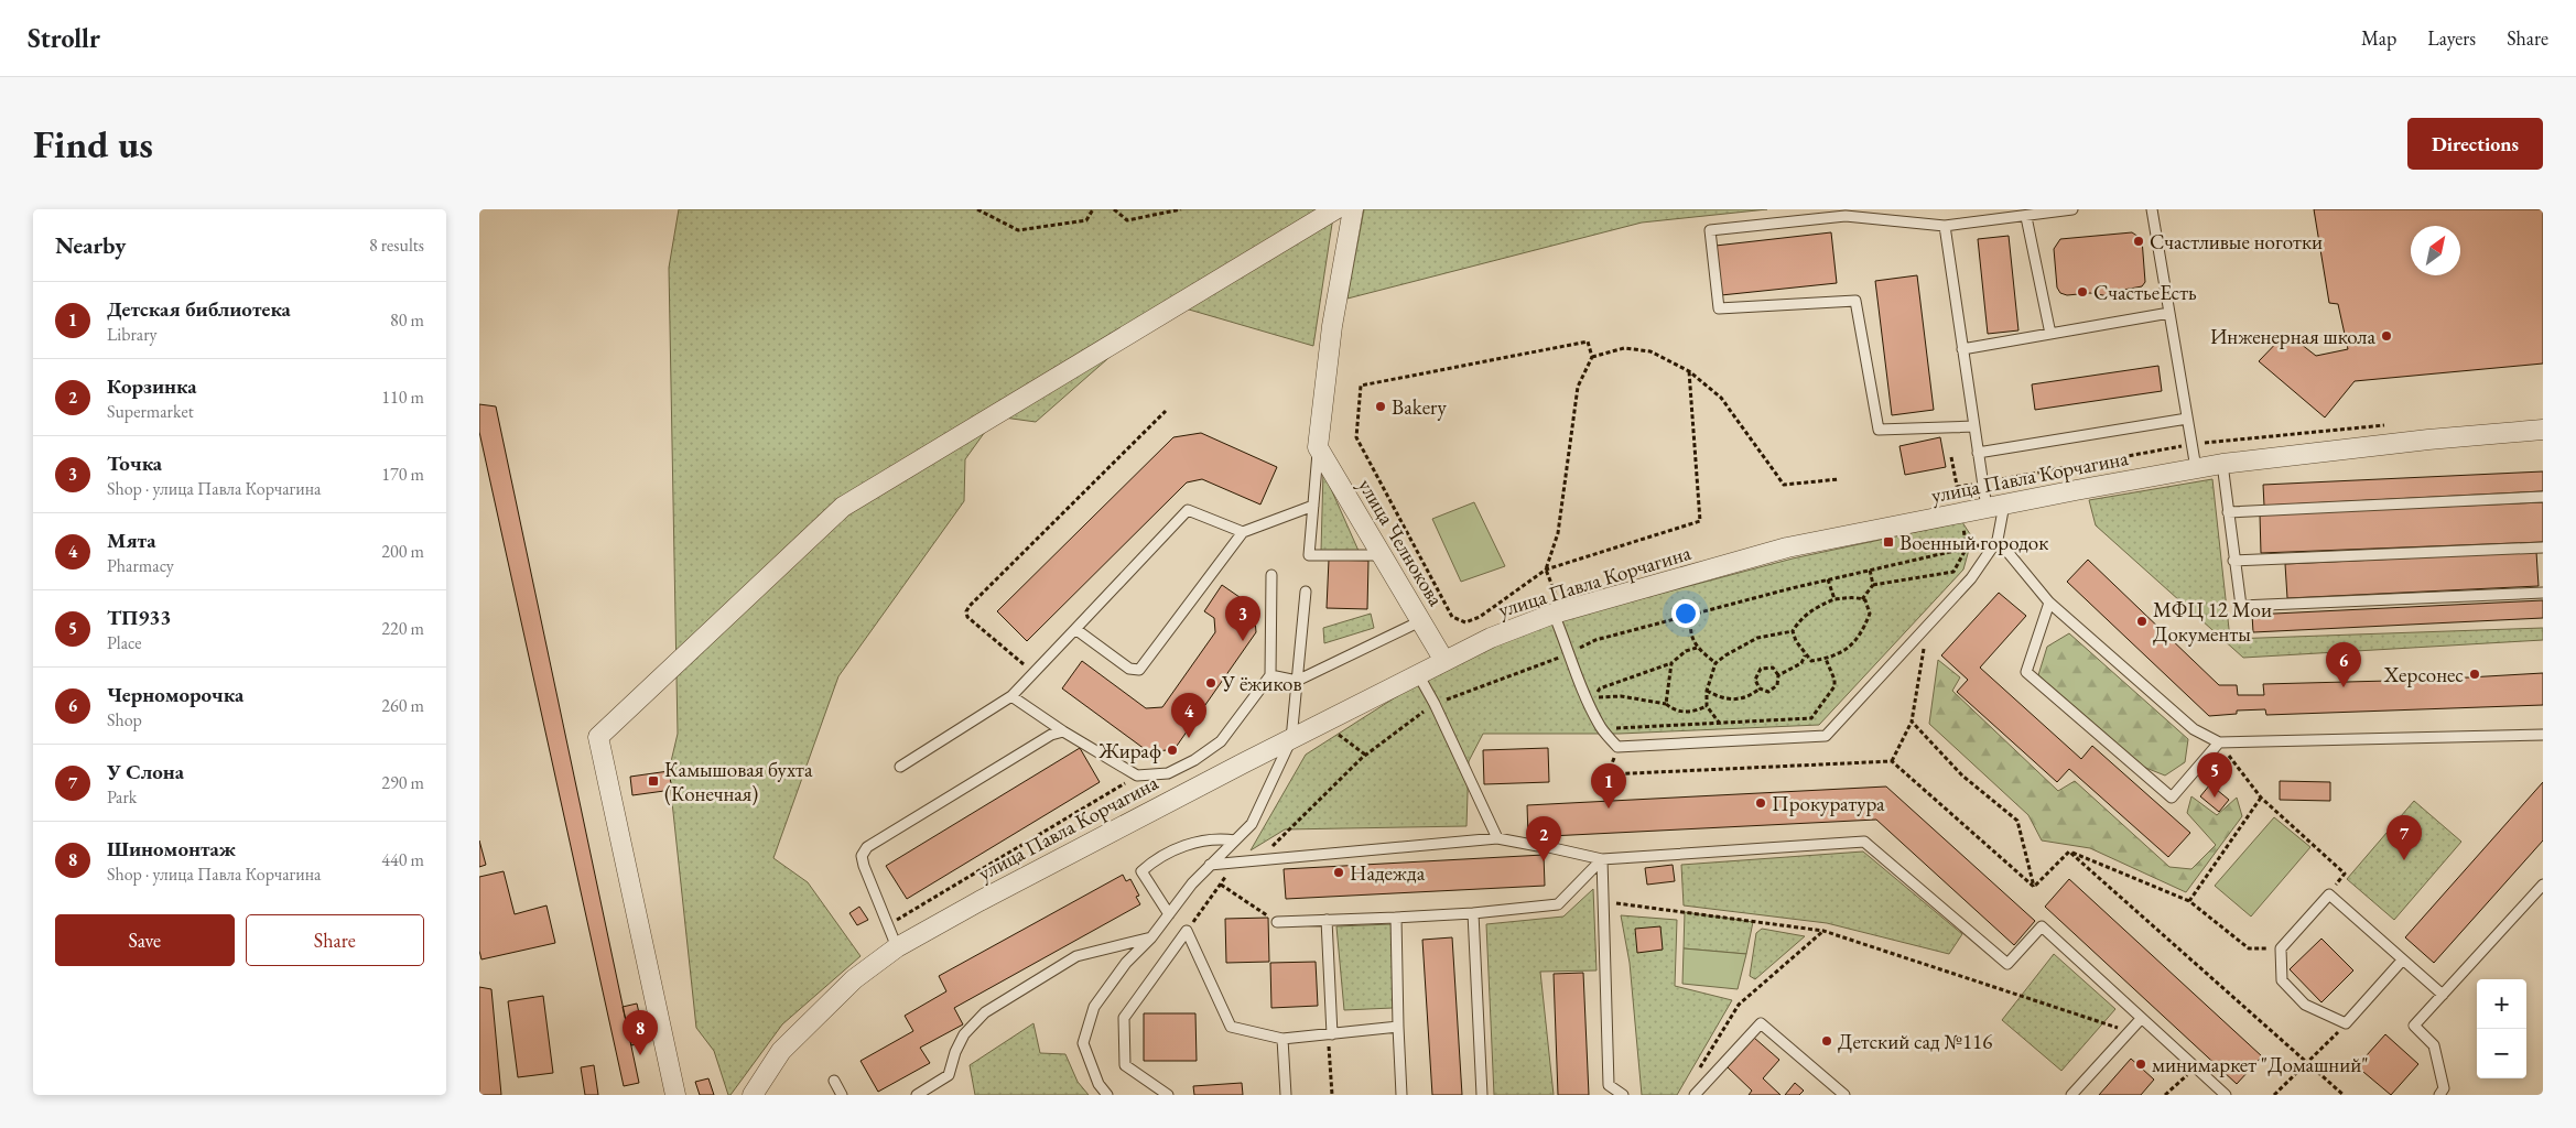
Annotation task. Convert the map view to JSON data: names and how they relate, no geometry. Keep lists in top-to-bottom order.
{
  "streets": {
    "street": ["улица Павла Корчагина", "улица Челнокова"]
  },
  "crossings": [
    ["улица Павла Корчагина", "улица Челнокова"]
  ],
  "places": {
    "other": [
      "Счастливые ноготки",
      "СчастьеЕсть",
      "Инженерная школа",
      "Bakery",
      "МФЦ 12 Мои Документы",
      "Херсонес",
      "У ёжиков",
      "Жираф",
      "Прокуратура",
      "Надежда",
      "Детский сад №116",
      "минимаркет \"Домашний\""
    ],
    "transit": ["Военный городок", "Камышовая бухта (Конечная)"]
  },
  "north": "top right",
  "page": {
    "header": "Strollr",
    "nav": ["Map", "Layers", "Share"],
    "buttons": [
      "Directions",
      ["Save", "Share"]
    ],
    "title": "Find us",
    "heading": ["Nearby", "8 results"],
    "list": [
      {
        "mark": "1",
        "name": "Детская библиотека",
        "note": "Library",
        "value": "80 m"
      },
      {
        "mark": "2",
        "name": "Корзинка",
        "note": "Supermarket",
        "value": "110 m"
      },
      {
        "mark": "3",
        "name": "Точка",
        "note": "Shop · улица Павла Корчагина",
        "value": "170 m"
      },
      {
        "mark": "4",
        "name": "Мята",
        "note": "Pharmacy",
        "value": "200 m"
      },
      {
        "mark": "5",
        "name": "ТП933",
        "note": "Place",
        "value": "220 m"
      },
      {
        "mark": "6",
        "name": "Черноморочка",
        "note": "Shop",
        "value": "260 m"
      },
      {
        "mark": "7",
        "name": "У Слона",
        "note": "Park",
        "value": "290 m"
      },
      {
        "mark": "8",
        "name": "Шиномонтаж",
        "note": "Shop · улица Павла Корчагина",
        "value": "440 m"
      }
    ],
    "pins": [
      "3",
      "6",
      "4",
      "5",
      "1",
      "7",
      "2",
      "8"
    ],
    "map_buttons": ["+", "−"]
  }
}
